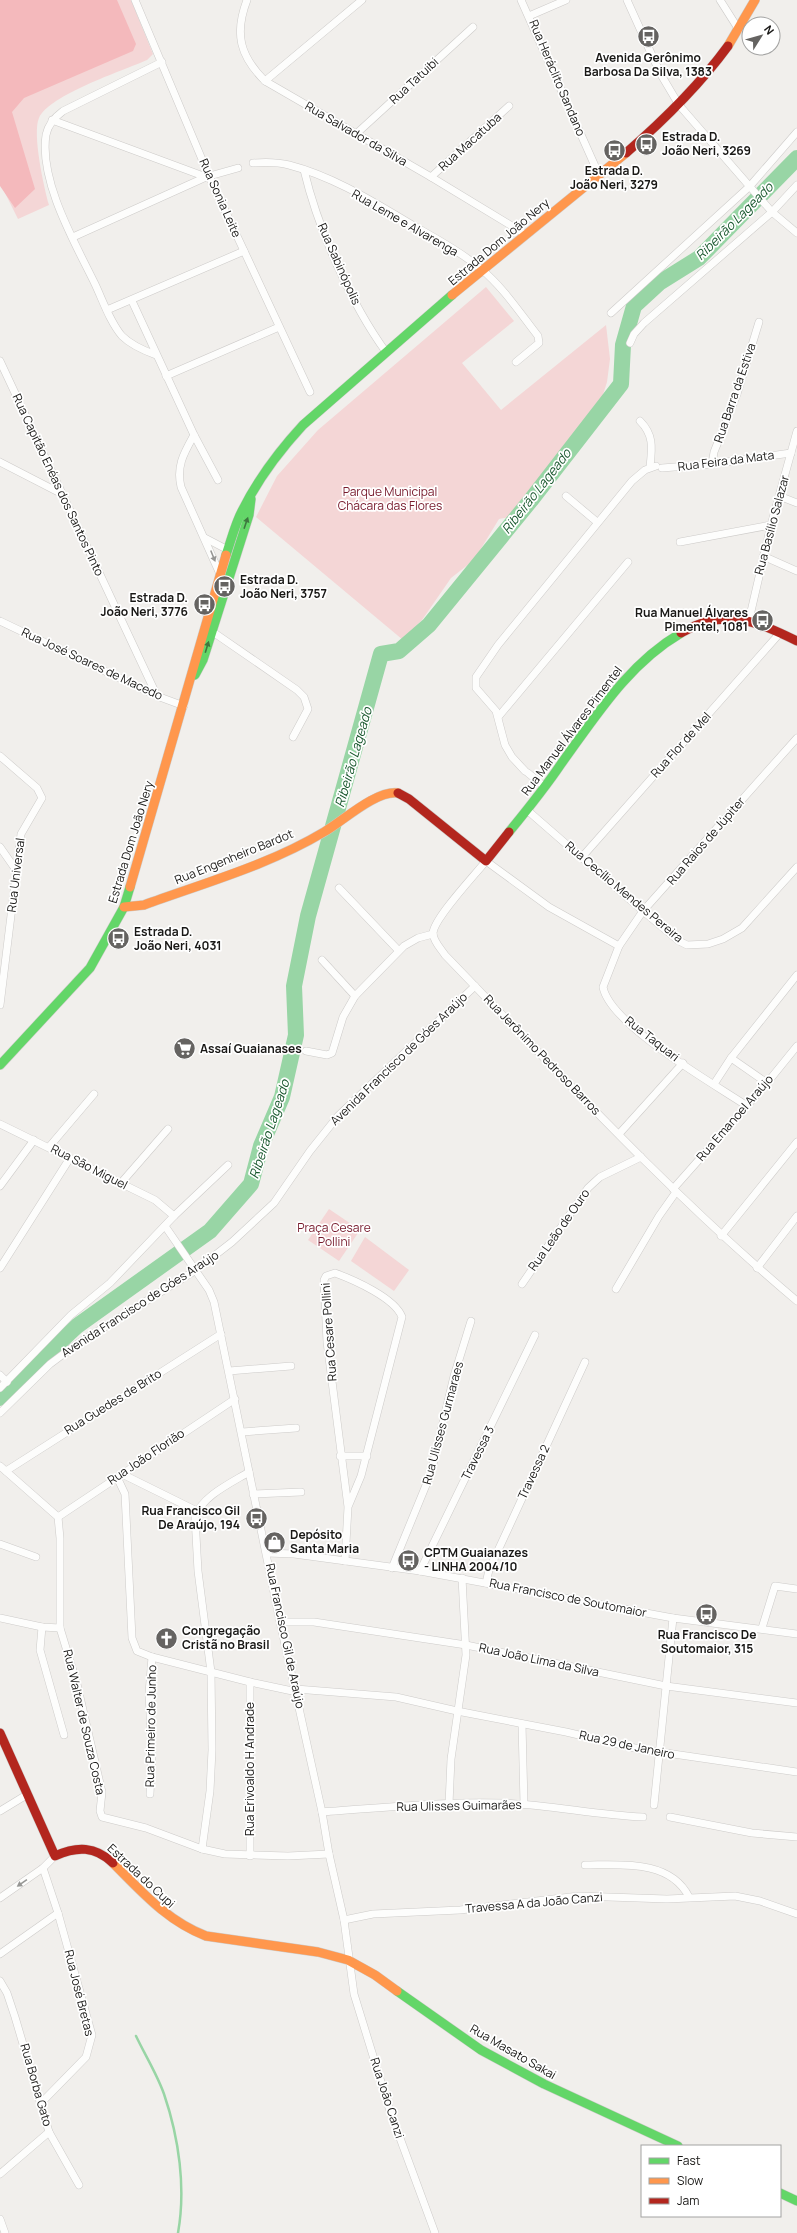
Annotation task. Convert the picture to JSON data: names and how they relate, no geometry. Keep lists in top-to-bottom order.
{
  "streets": {
    "street": [
      "Rua Heráclito Sandano",
      "Rua Tatuibi",
      "Rua Salvador da Silva",
      "Rua Macatuba",
      "Rua Sonia Leite",
      "Rua Leme e Alvarenga",
      "Estrada Dom João Nery",
      "Rua Sabinópolis",
      "Rua Barra da Estiva",
      "Rua Feira da Mata",
      "Rua Capitão Enéas dos Santos Pinto",
      "Rua Basílio Salazar",
      "Rua José Soares de Macedo",
      "Rua Manuel Álvares Pimentel",
      "Rua Flor de Mel",
      "Rua Raios de Júpiter",
      "Rua Engenheiro Bardot",
      "Rua Universal",
      "Rua Cecílio Mendes Pereira",
      "Rua Taquari",
      "Rua Jerônimo Pedroso Barros",
      "Avenida Francisco de Góes Araújo",
      "Rua Emanoel Araújo",
      "Rua São Miguel",
      "Rua Leão de Ouro",
      "Rua Cesare Pollini",
      "Rua Guedes de Brito",
      "Rua Ulisses Gurmaraes",
      "Travessa 3",
      "Rua João Florião",
      "Travessa 2",
      "Rua Francisco de Soutomaior",
      "Rua Francisco Gil de Araújo",
      "Rua João Lima da Silva",
      "Rua Walter de Souza Costa",
      "Rua Primeiro de Junho",
      "Rua 29 de Janeiro",
      "Rua Erivoaldo H Andrade",
      "Rua Ulisses Guimarães",
      "Estrada do Cupi",
      "Travessa A da João Canzi",
      "Rua José Bretas",
      "Rua Masato Sakai",
      "Rua Borba Gato",
      "Rua João Canzi"
    ]
  },
  "crossings": [
    ["Rua Heráclito Sandano", "Estrada Dom João Nery"],
    ["Rua Tatuibi", "Rua Salvador da Silva"],
    ["Rua Salvador da Silva", "Rua Macatuba"],
    ["Rua Salvador da Silva", "Estrada Dom João Nery"],
    ["Rua Leme e Alvarenga", "Estrada Dom João Nery"],
    ["Rua Leme e Alvarenga", "Rua Sabinópolis"],
    ["Estrada Dom João Nery", "Rua Sabinópolis"],
    ["Estrada Dom João Nery", "Rua José Soares de Macedo"],
    ["Estrada Dom João Nery", "Rua Engenheiro Bardot"],
    ["Rua Barra da Estiva", "Rua Feira da Mata"],
    ["Rua Feira da Mata", "Rua Basílio Salazar"],
    ["Rua Capitão Enéas dos Santos Pinto", "Rua José Soares de Macedo"],
    ["Rua Basílio Salazar", "Rua Manuel Álvares Pimentel"],
    ["Rua Manuel Álvares Pimentel", "Rua Flor de Mel"],
    ["Rua Manuel Álvares Pimentel", "Rua Engenheiro Bardot"],
    ["Rua Manuel Álvares Pimentel", "Rua Cecílio Mendes Pereira"],
    ["Rua Manuel Álvares Pimentel", "Rua Jerônimo Pedroso Barros"],
    ["Rua Flor de Mel", "Rua Cecílio Mendes Pereira"],
    ["Rua Raios de Júpiter", "Rua Cecílio Mendes Pereira"],
    ["Rua Raios de Júpiter", "Rua Taquari"],
    ["Rua Taquari", "Rua Emanoel Araújo"],
    ["Rua Jerônimo Pedroso Barros", "Avenida Francisco de Góes Araújo"],
    ["Rua Jerônimo Pedroso Barros", "Rua Emanoel Araújo"],
    ["Rua Jerônimo Pedroso Barros", "Rua Leão de Ouro"],
    ["Avenida Francisco de Góes Araújo", "Rua São Miguel"],
    ["Avenida Francisco de Góes Araújo", "Rua Francisco Gil de Araújo"],
    ["Rua Cesare Pollini", "Rua Francisco de Soutomaior"],
    ["Rua Guedes de Brito", "Rua Francisco Gil de Araújo"],
    ["Rua Ulisses Gurmaraes", "Rua Francisco de Soutomaior"],
    ["Travessa 3", "Rua Francisco de Soutomaior"],
    ["Rua João Florião", "Rua Francisco Gil de Araújo"],
    ["Rua João Florião", "Rua 29 de Janeiro"],
    ["Travessa 2", "Rua Francisco de Soutomaior"],
    ["Rua Francisco de Soutomaior", "Rua Francisco Gil de Araújo"],
    ["Rua Francisco Gil de Araújo", "Rua João Lima da Silva"],
    ["Rua Francisco Gil de Araújo", "Rua Walter de Souza Costa"],
    ["Rua Francisco Gil de Araújo", "Rua 29 de Janeiro"],
    ["Rua Francisco Gil de Araújo", "Rua Ulisses Guimarães"],
    ["Rua Francisco Gil de Araújo", "Estrada do Cupi"],
    ["Rua Francisco Gil de Araújo", "Travessa A da João Canzi"],
    ["Rua Francisco Gil de Araújo", "Rua Masato Sakai"],
    ["Rua Francisco Gil de Araújo", "Rua João Canzi"],
    ["Rua Walter de Souza Costa", "Rua Erivoaldo H Andrade"],
    ["Rua Primeiro de Junho", "Rua 29 de Janeiro"],
    ["Rua 29 de Janeiro", "Rua Erivoaldo H Andrade"],
    ["Estrada do Cupi", "Rua José Bretas"],
    ["Estrada do Cupi", "Rua Masato Sakai"],
    ["Estrada do Cupi", "Rua João Canzi"],
    ["Rua José Bretas", "Rua Borba Gato"],
    ["Rua Masato Sakai", "Rua João Canzi"]
  ],
  "water": ["Ribeirão Lageado"],
  "parks": ["Parque Municipal Chácara das Flores", "Praça Cesare Pollini"],
  "places": {
    "bus stop": [
      "Avenida Gerônimo Barbosa Da Silva, 1383",
      "Estrada D. João Neri, 3269",
      "Estrada D. João Neri, 3279",
      "Estrada D. João Neri, 3757",
      "Estrada D. João Neri, 3776",
      "Rua Manuel Álvares Pimentel, 1081",
      "Estrada D. João Neri, 4031",
      "Rua Francisco Gil De Araújo, 194",
      "CPTM Guaianazes - LINHA 2004/10",
      "Rua Francisco De Soutomaior, 315"
    ],
    "supermarket": ["Assaí Guaianases"],
    "shop": ["Depósito Santa Maria"],
    "church": ["Congregação Cristã no Brasil"]
  },
  "legend": ["Fast", "Slow", "Jam"],
  "north": "top right"
}
